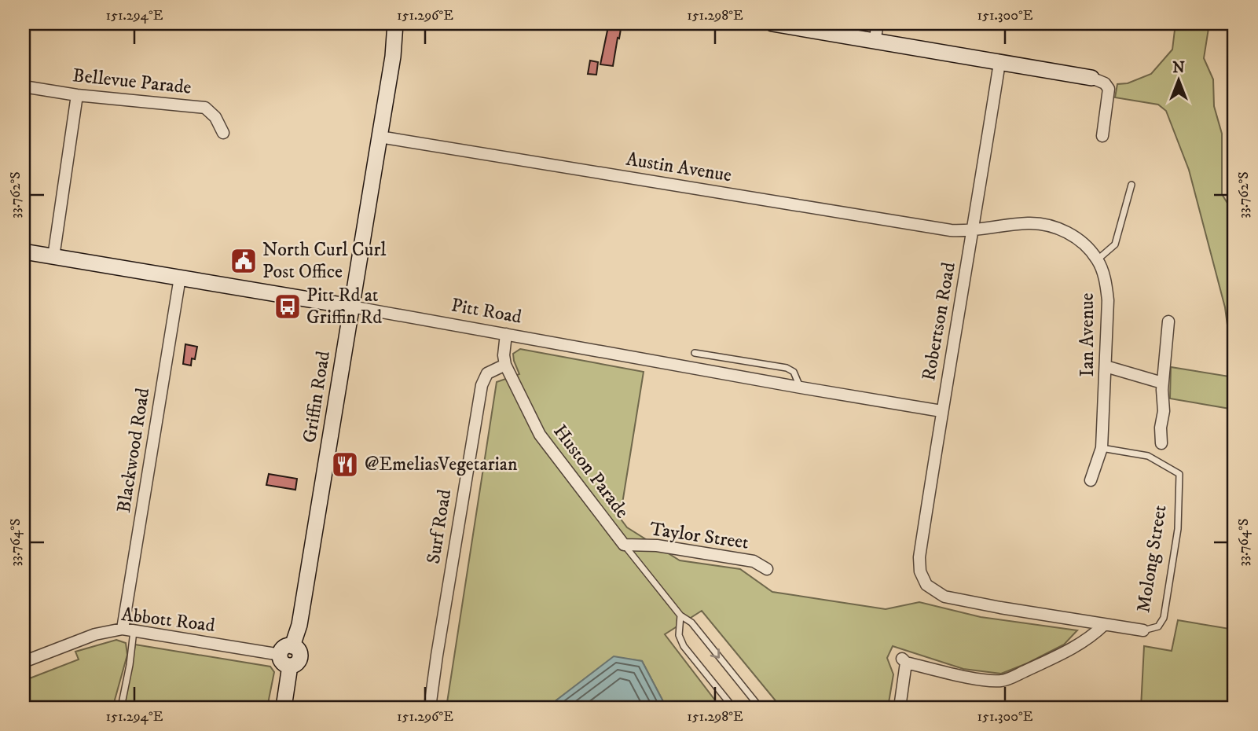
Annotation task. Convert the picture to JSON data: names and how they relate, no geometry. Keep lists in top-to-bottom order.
{
  "streets": {
    "main road": ["Pitt Road", "Griffin Road"],
    "street": [
      "Bellevue Parade",
      "Austin Avenue",
      "Robertson Road",
      "Ian Avenue",
      "Blackwood Road",
      "Huston Parade",
      "Surf Road",
      "Taylor Street",
      "Molong Street",
      "Abbott Road"
    ]
  },
  "crossings": [
    ["Austin Avenue", "Robertson Road"],
    ["Austin Avenue", "Ian Avenue"],
    ["Austin Avenue", "Griffin Road"],
    ["Pitt Road", "Robertson Road"],
    ["Pitt Road", "Griffin Road"],
    ["Pitt Road", "Blackwood Road"],
    ["Pitt Road", "Huston Parade"],
    ["Robertson Road", "Ian Avenue"],
    ["Robertson Road", "Molong Street"],
    ["Ian Avenue", "Molong Street"],
    ["Griffin Road", "Abbott Road"],
    ["Blackwood Road", "Abbott Road"],
    ["Huston Parade", "Surf Road"],
    ["Huston Parade", "Taylor Street"]
  ],
  "places": {
    "public building": ["North Curl Curl Post Office"],
    "bus stop": ["Pitt Rd at Griffin Rd"],
    "restaurant": ["@EmeliasVegetarian"]
  },
  "north": "top",
  "coordinates": [
    "151.294°E",
    "151.296°E",
    "151.298°E",
    "151.300°E",
    "33.762°S",
    "33.764°S"
  ]
}
